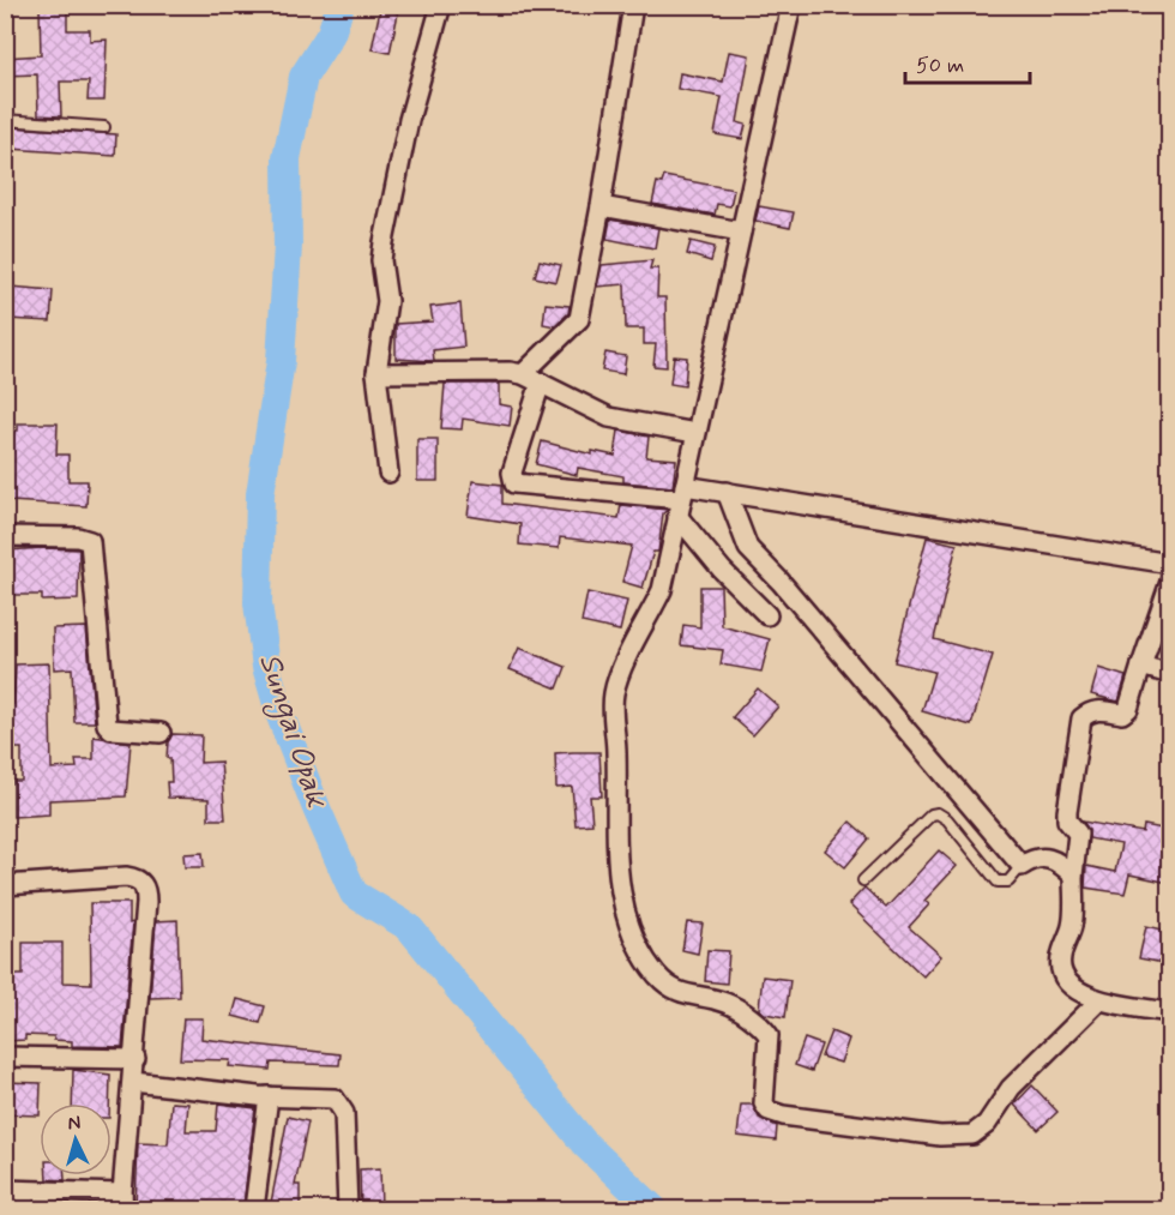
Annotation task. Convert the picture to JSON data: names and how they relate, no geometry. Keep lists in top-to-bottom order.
{
  "water": ["Sungai Opak"],
  "scale_bar": "50 m",
  "north": "top"
}
